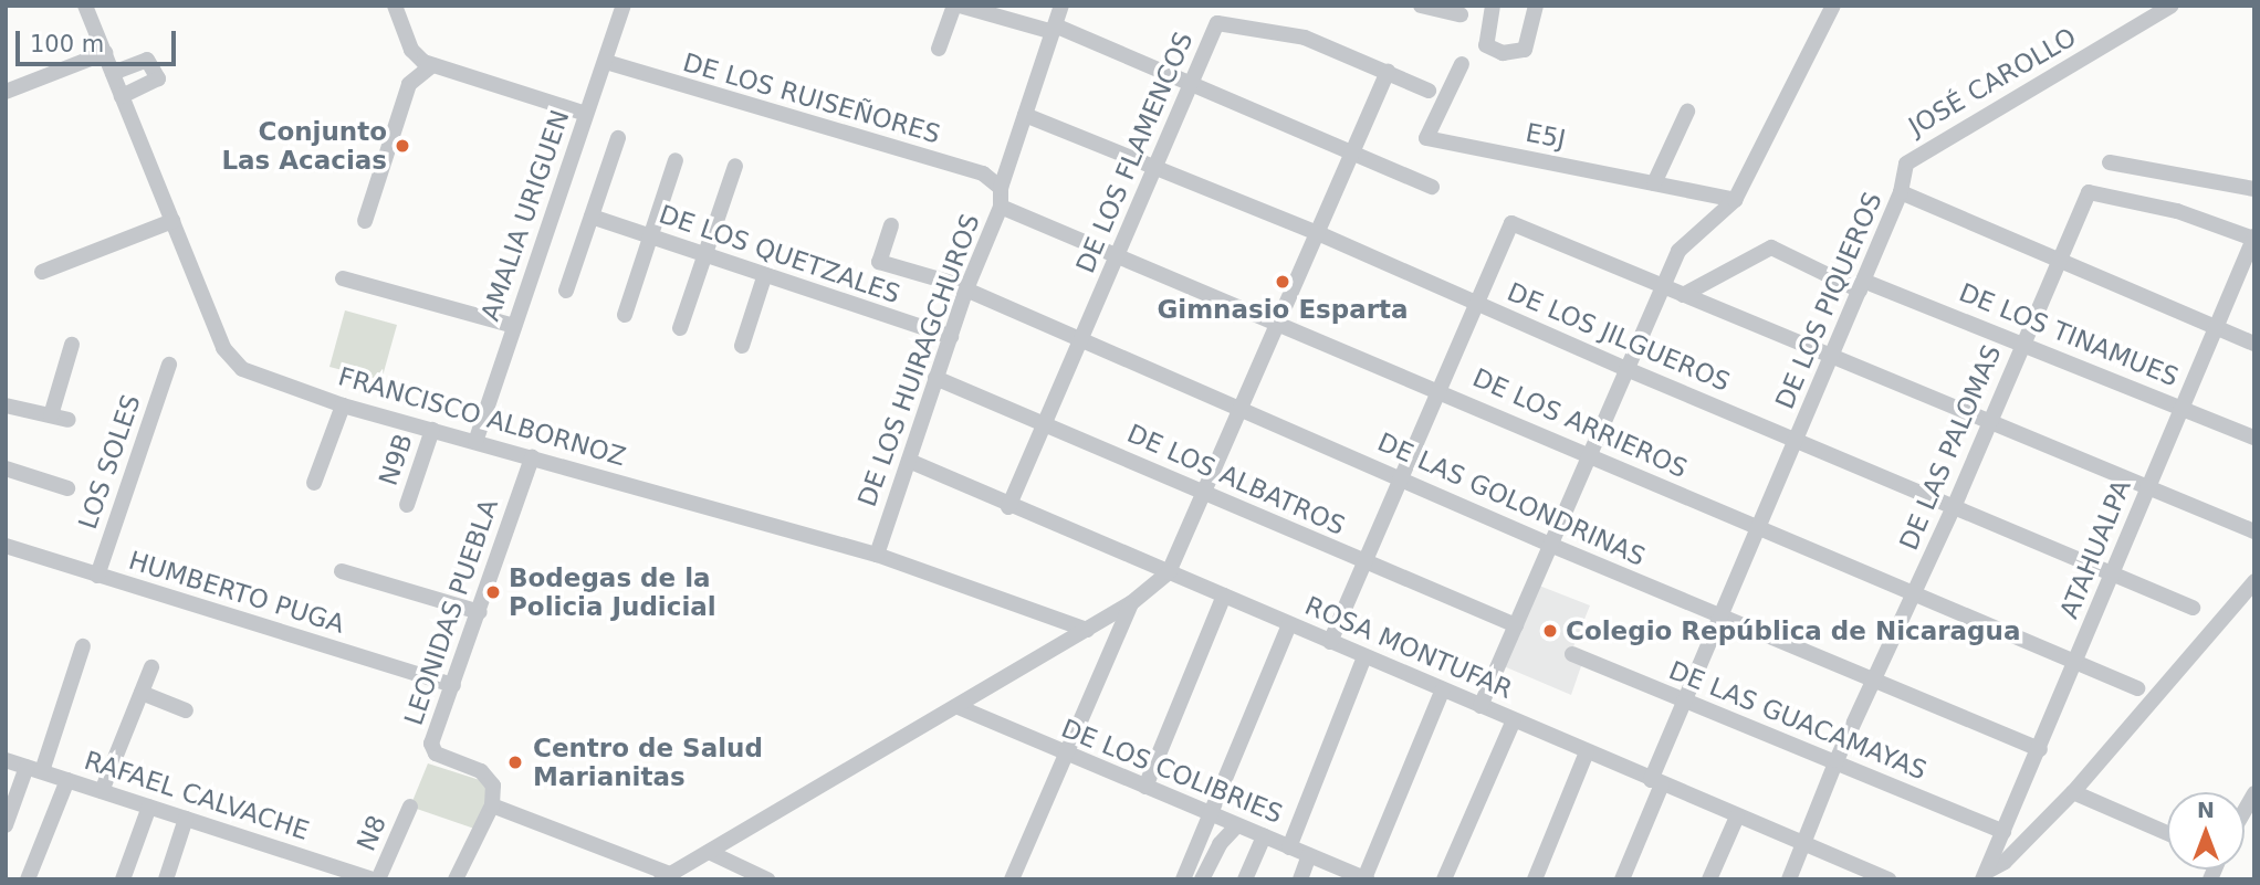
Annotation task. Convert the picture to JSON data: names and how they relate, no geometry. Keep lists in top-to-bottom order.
{
  "streets": {
    "street": [
      "JOSÉ CAROLLO",
      "DE LOS RUISEÑORES",
      "E5J",
      "DE LOS FLAMENCOS",
      "AMALIA URIGUEN",
      "DE LOS QUETZALES",
      "DE LOS PIQUEROS",
      "DE LOS TINAMUES",
      "DE LOS JILGUEROS",
      "DE LOS HUIRAGCHUROS",
      "FRANCISCO ALBORNOZ",
      "DE LOS ARRIEROS",
      "DE LAS PALOMAS",
      "N9B",
      "LOS SOLES",
      "DE LOS ALBATROS",
      "DE LAS GOLONDRINAS",
      "ATAHUALPA",
      "HUMBERTO PUGA",
      "LEONIDAS PUEBLA",
      "ROSA MONTUFAR",
      "DE LAS GUACAMAYAS",
      "DE LOS COLIBRIES",
      "RAFAEL CALVACHE",
      "N8"
    ]
  },
  "crossings": [
    ["JOSÉ CAROLLO", "DE LOS PIQUEROS"],
    ["DE LOS RUISEÑORES", "AMALIA URIGUEN"],
    ["DE LOS RUISEÑORES", "DE LOS HUIRAGCHUROS"],
    ["DE LOS FLAMENCOS", "DE LOS JILGUEROS"],
    ["DE LOS FLAMENCOS", "DE LOS ARRIEROS"],
    ["DE LOS FLAMENCOS", "DE LOS ALBATROS"],
    ["DE LOS FLAMENCOS", "DE LAS GOLONDRINAS"],
    ["DE LOS FLAMENCOS", "ROSA MONTUFAR"],
    ["AMALIA URIGUEN", "FRANCISCO ALBORNOZ"],
    ["DE LOS QUETZALES", "DE LOS HUIRAGCHUROS"],
    ["DE LOS PIQUEROS", "DE LOS TINAMUES"],
    ["DE LOS PIQUEROS", "DE LOS JILGUEROS"],
    ["DE LOS PIQUEROS", "DE LOS ARRIEROS"],
    ["DE LOS PIQUEROS", "DE LAS PALOMAS"],
    ["DE LOS PIQUEROS", "DE LAS GOLONDRINAS"],
    ["DE LOS PIQUEROS", "ATAHUALPA"],
    ["DE LOS PIQUEROS", "ROSA MONTUFAR"],
    ["DE LOS PIQUEROS", "DE LAS GUACAMAYAS"],
    ["DE LOS TINAMUES", "DE LAS PALOMAS"],
    ["DE LOS TINAMUES", "ATAHUALPA"],
    ["DE LOS JILGUEROS", "DE LOS HUIRAGCHUROS"],
    ["DE LOS JILGUEROS", "DE LAS PALOMAS"],
    ["DE LOS JILGUEROS", "ATAHUALPA"],
    ["DE LOS HUIRAGCHUROS", "FRANCISCO ALBORNOZ"],
    ["DE LOS HUIRAGCHUROS", "DE LOS ARRIEROS"],
    ["DE LOS HUIRAGCHUROS", "DE LOS ALBATROS"],
    ["DE LOS HUIRAGCHUROS", "DE LAS GOLONDRINAS"],
    ["DE LOS HUIRAGCHUROS", "ROSA MONTUFAR"],
    ["FRANCISCO ALBORNOZ", "N9B"],
    ["FRANCISCO ALBORNOZ", "LEONIDAS PUEBLA"],
    ["DE LOS ARRIEROS", "DE LAS PALOMAS"],
    ["DE LOS ARRIEROS", "ATAHUALPA"],
    ["DE LAS PALOMAS", "DE LAS GOLONDRINAS"],
    ["DE LAS PALOMAS", "ATAHUALPA"],
    ["DE LAS PALOMAS", "ROSA MONTUFAR"],
    ["DE LAS PALOMAS", "DE LAS GUACAMAYAS"],
    ["LOS SOLES", "HUMBERTO PUGA"],
    ["DE LAS GOLONDRINAS", "ATAHUALPA"],
    ["ATAHUALPA", "DE LAS GUACAMAYAS"],
    ["HUMBERTO PUGA", "LEONIDAS PUEBLA"]
  ],
  "places": [
    "Conjunto Las Acacias",
    "Gimnasio Esparta",
    "Bodegas de la Policia Judicial",
    "Colegio República de Nicaragua",
    "Centro de Salud Marianitas"
  ],
  "scale_bar": "100 m",
  "north": "top"
}
